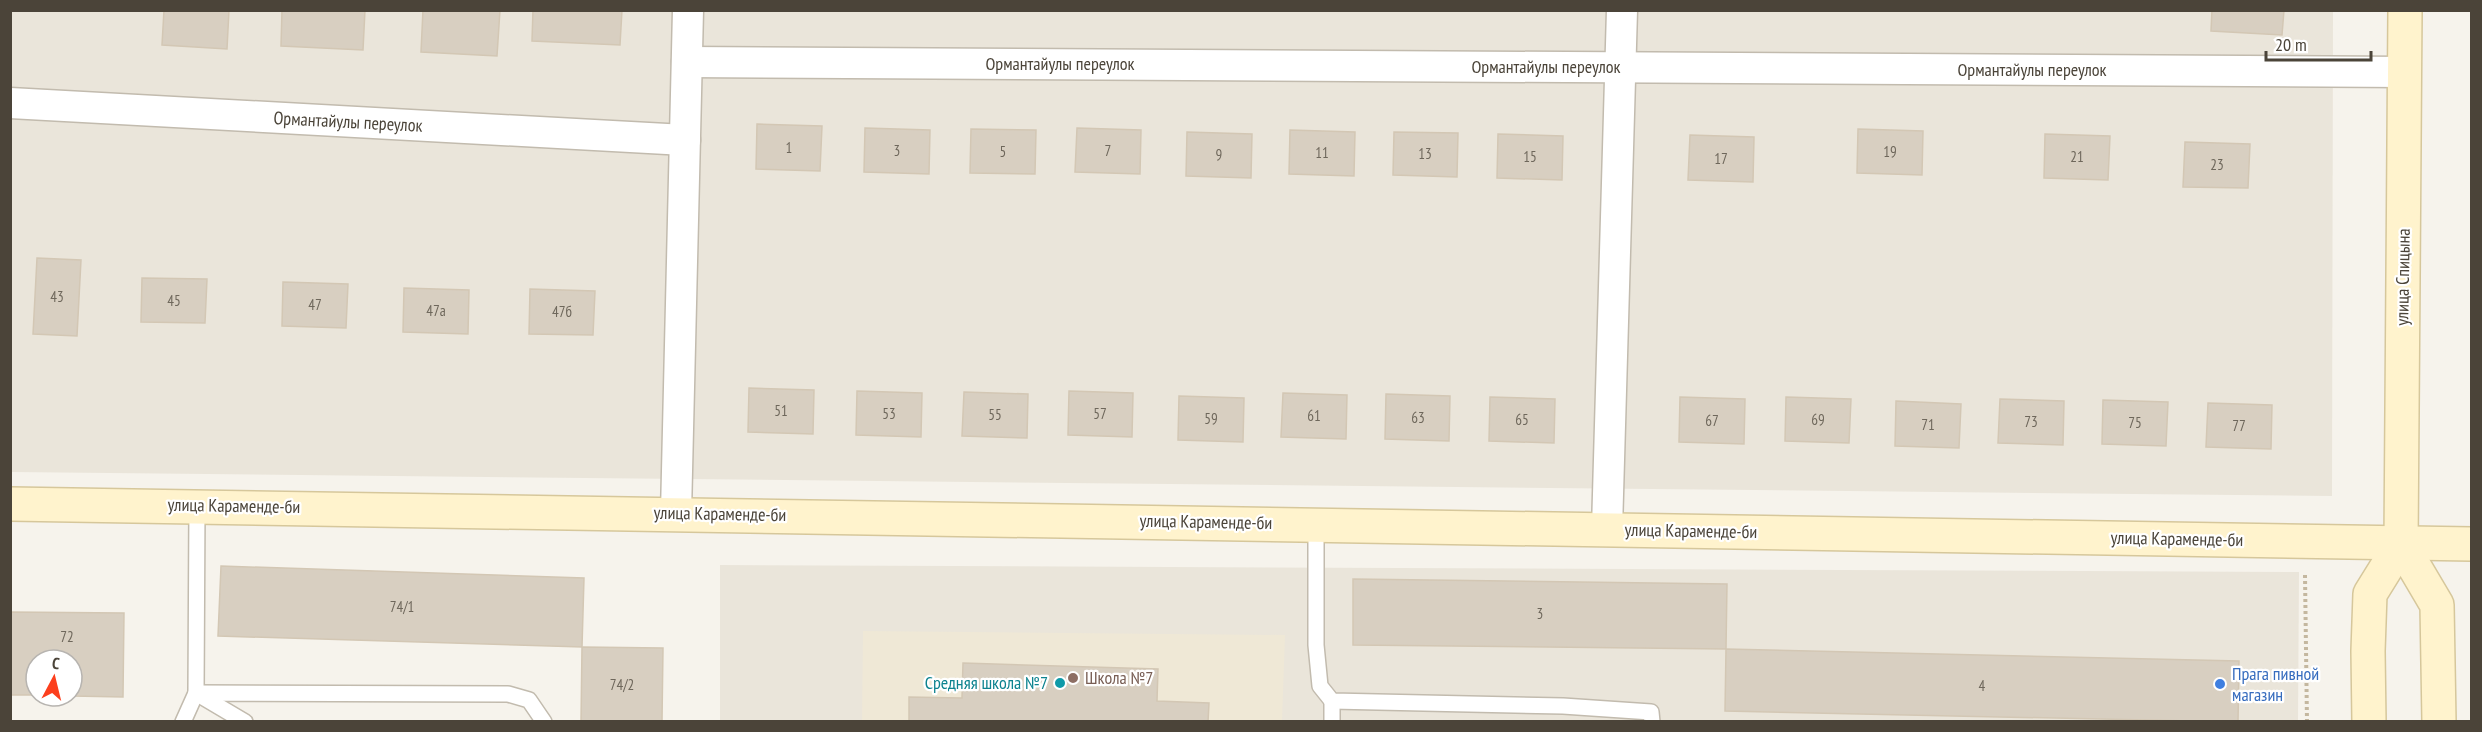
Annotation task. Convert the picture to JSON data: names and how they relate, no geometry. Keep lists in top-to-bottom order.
{
  "streets": {
    "street": ["Ормантайулы переулок", "улица Спицына", "улица Караменде-би"]
  },
  "crossings": [
    ["Ормантайулы переулок", "улица Спицына"],
    ["улица Спицына", "улица Караменде-би"]
  ],
  "places": ["Школа №7", "Средняя школа №7", "Прага пивной магазин"],
  "house_numbers": [
    "1",
    "3",
    "7",
    "5",
    "19",
    "11",
    "13",
    "9",
    "15",
    "21",
    "17",
    "23",
    "43",
    "45",
    "47",
    "47а",
    "47б",
    "51",
    "53",
    "57",
    "55",
    "61",
    "63",
    "59",
    "65",
    "69",
    "67",
    "73",
    "75",
    "71",
    "77",
    "74/1",
    "3",
    "72",
    "74/2",
    "4"
  ],
  "scale_bar": "20 m",
  "north": "top"
}
